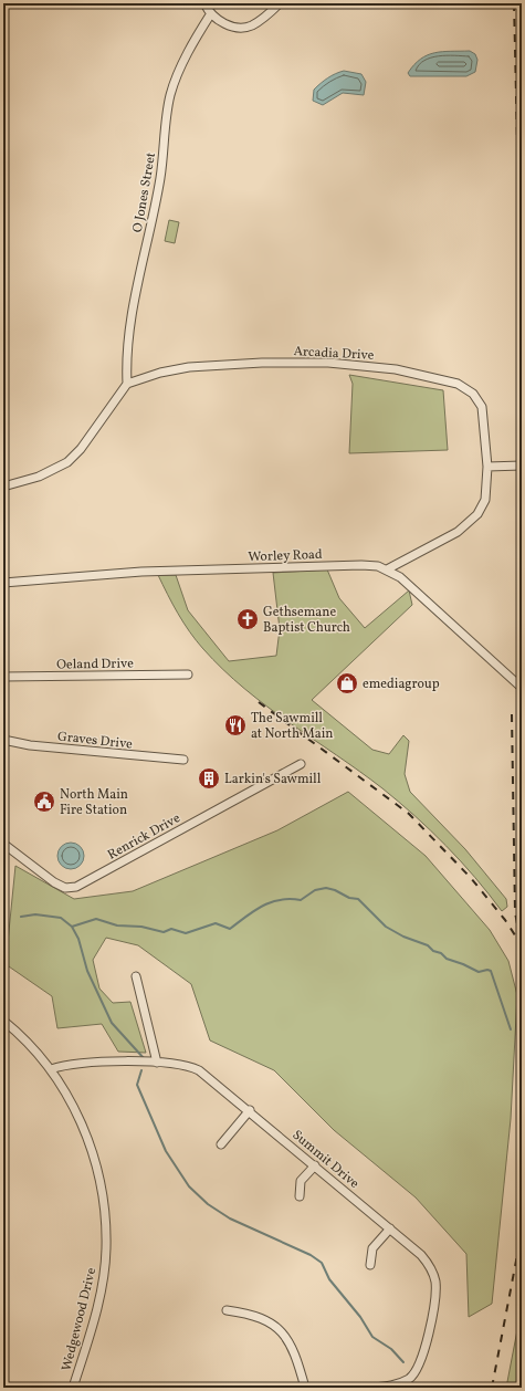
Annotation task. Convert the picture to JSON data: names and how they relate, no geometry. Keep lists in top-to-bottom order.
{
  "streets": {
    "street": [
      "O Jones Street",
      "Arcadia Drive",
      "Worley Road",
      "Oeland Drive",
      "Graves Drive",
      "Renrick Drive",
      "Summit Drive",
      "Wedgewood Drive"
    ]
  },
  "crossings": [
    ["O Jones Street", "Arcadia Drive"],
    ["Arcadia Drive", "Worley Road"],
    ["Summit Drive", "Wedgewood Drive"]
  ],
  "places": {
    "church": ["Gethsemane Baptist Church"],
    "shop": ["emediagroup"],
    "restaurant": ["The Sawmill at North Main"],
    "building": ["Larkin's Sawmill"],
    "public building": ["North Main Fire Station"]
  }
}
